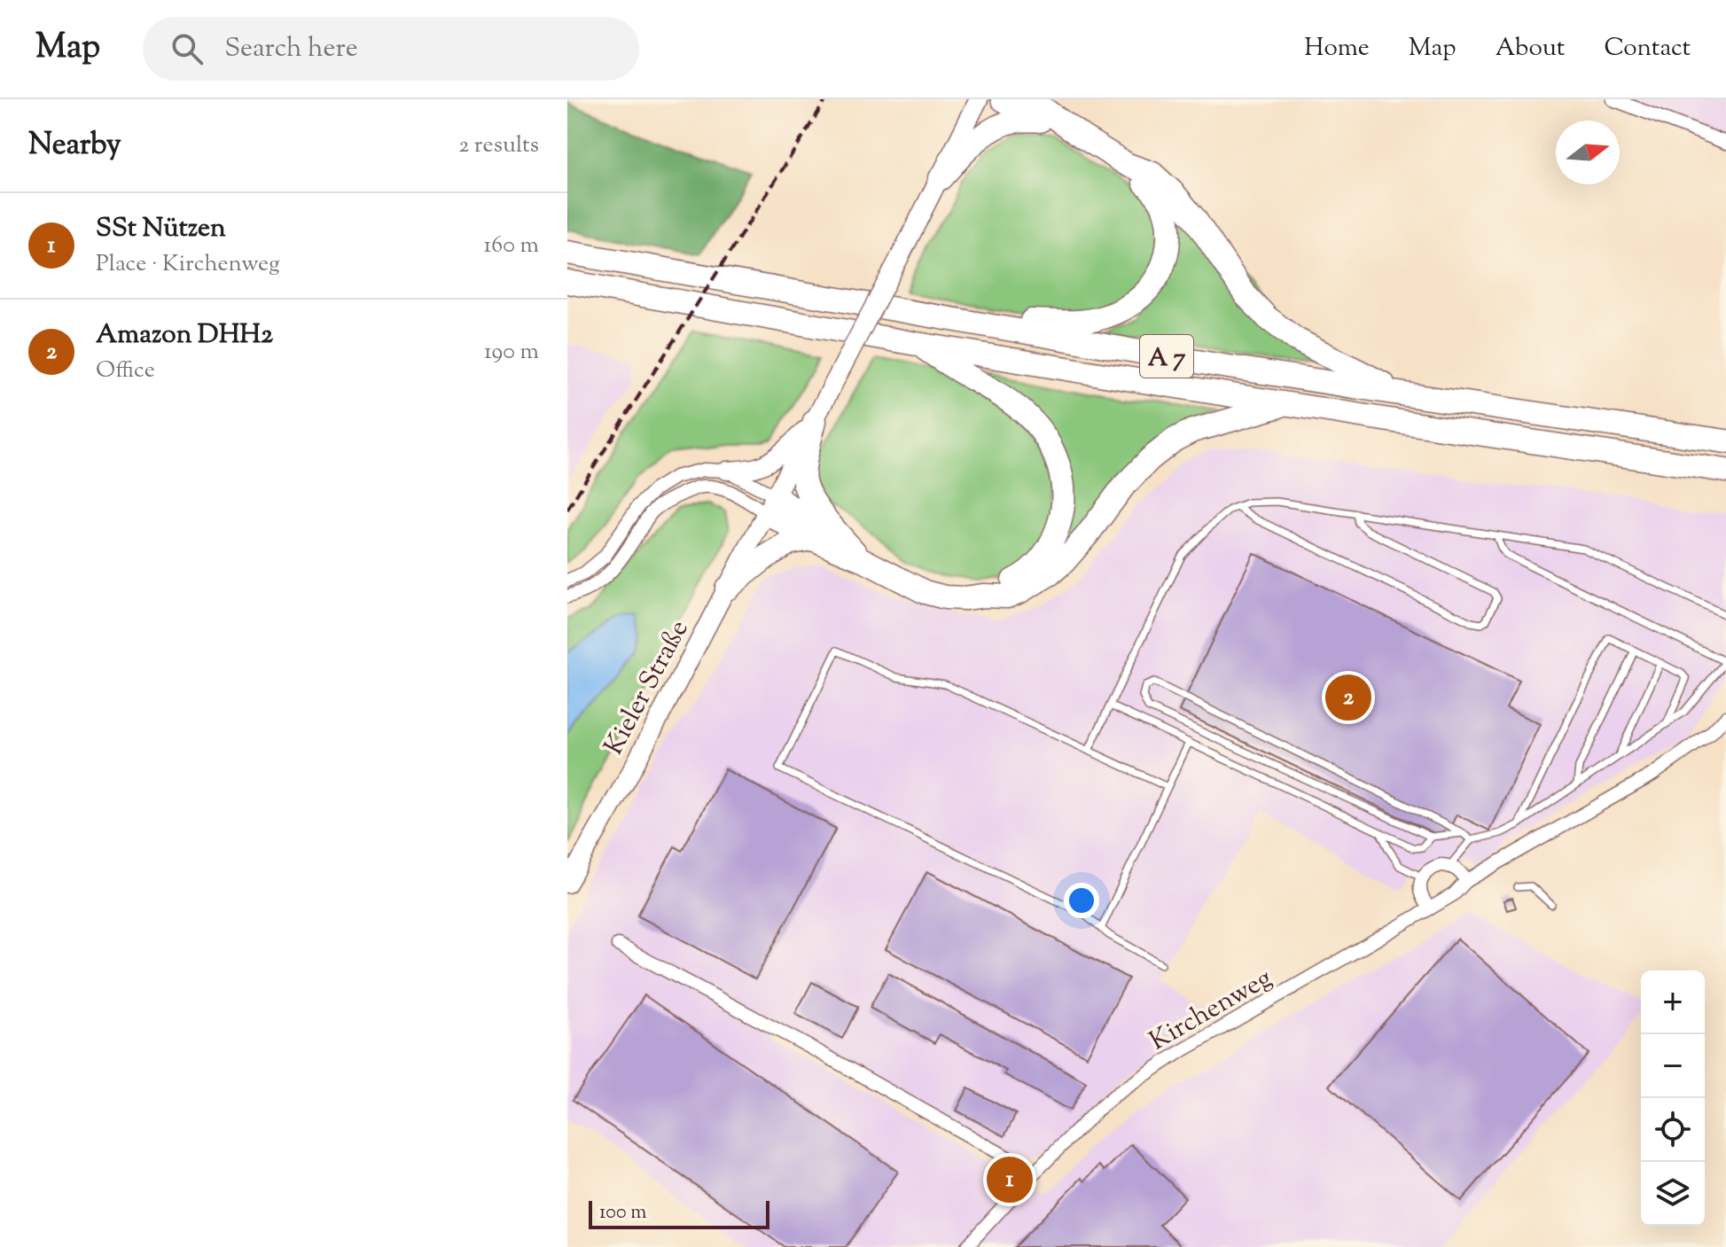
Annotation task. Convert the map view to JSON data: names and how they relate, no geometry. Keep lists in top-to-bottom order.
{
  "streets": {
    "highway": ["A 7"],
    "main road": ["Kieler Straße"],
    "street": ["Kirchenweg"]
  },
  "scale_bar": "100 m",
  "north": "right",
  "page": {
    "header": "Map",
    "search": "Search here",
    "nav": [
      "Home",
      "Map",
      "About",
      "Contact"
    ],
    "heading": ["Nearby", "2 results"],
    "list": [
      {
        "mark": "1",
        "name": "SSt Nützen",
        "note": "Place · Kirchenweg",
        "value": "160 m"
      },
      {
        "mark": "2",
        "name": "Amazon DHH2",
        "note": "Office",
        "value": "190 m"
      }
    ],
    "pins": ["2", "1"],
    "map_buttons": ["+", "−"],
    "scale": "100 m"
  }
}
